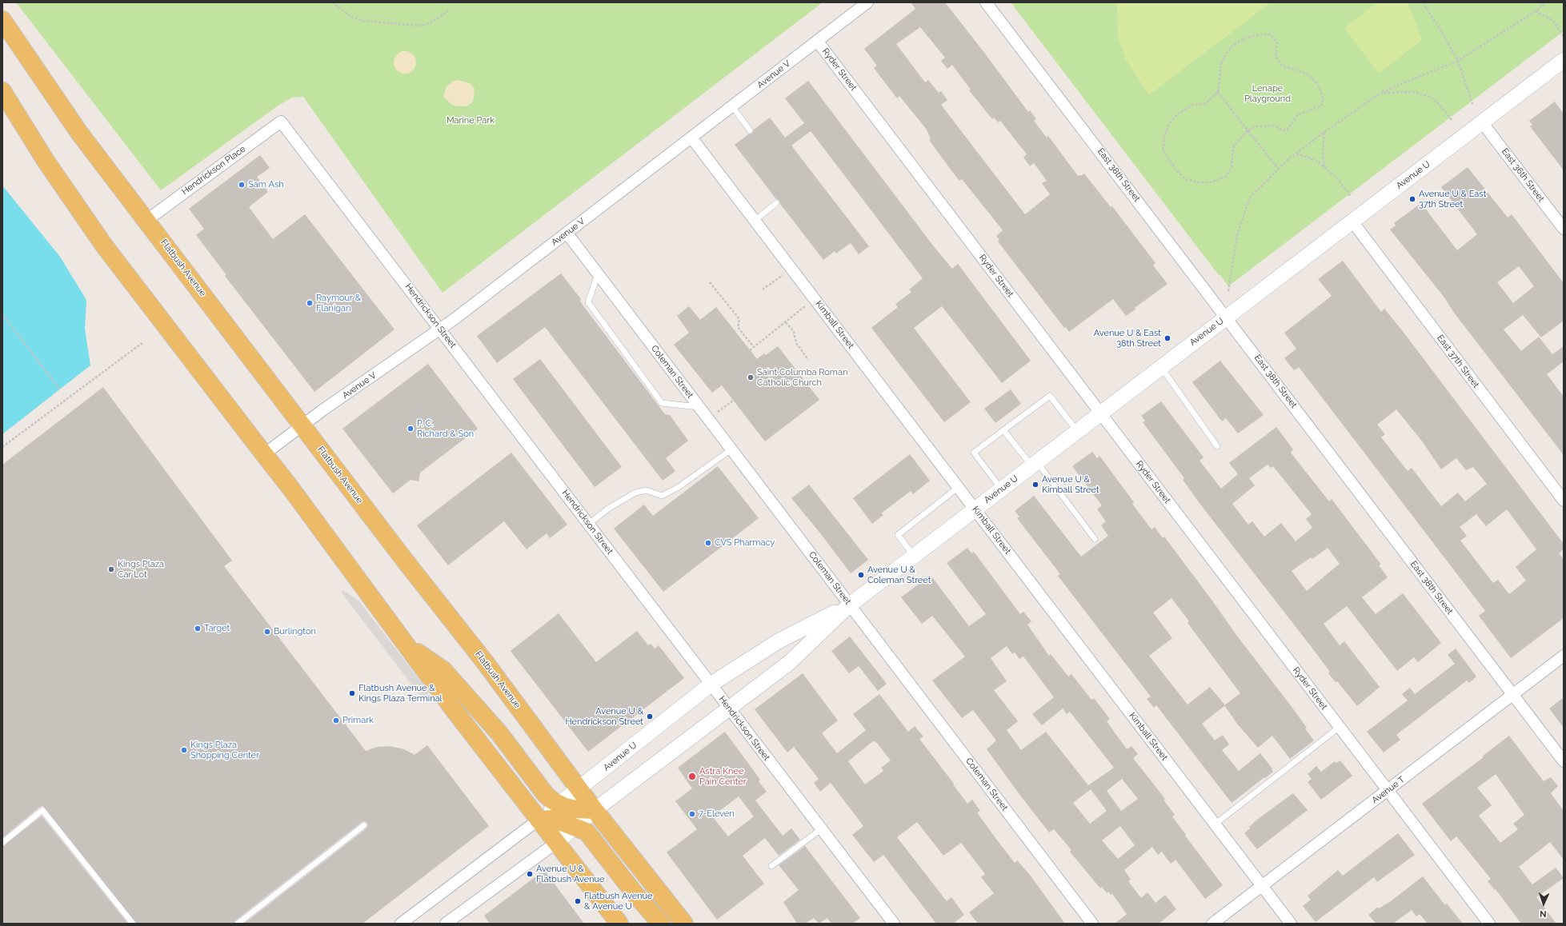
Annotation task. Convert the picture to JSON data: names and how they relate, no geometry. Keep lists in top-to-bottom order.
{
  "streets": {
    "main road": ["Avenue U", "Flatbush Avenue"],
    "street": [
      "Ryder Street",
      "Avenue V",
      "Hendrickson Place",
      "East 38th Street",
      "East 36th Street",
      "Hendrickson Street",
      "Kimball Street",
      "East 37th Street",
      "Coleman Street",
      "Avenue T"
    ]
  },
  "crossings": [
    ["Ryder Street", "Avenue V"],
    ["Ryder Street", "Avenue U"],
    ["Ryder Street", "Avenue T"],
    ["Avenue V", "Flatbush Avenue"],
    ["Avenue V", "Hendrickson Street"],
    ["Avenue V", "Kimball Street"],
    ["Avenue V", "Coleman Street"],
    ["Hendrickson Place", "Flatbush Avenue"],
    ["Hendrickson Place", "Hendrickson Street"],
    ["East 38th Street", "Avenue U"],
    ["East 38th Street", "Avenue T"],
    ["Avenue U", "East 36th Street"],
    ["Avenue U", "Flatbush Avenue"],
    ["Avenue U", "Hendrickson Street"],
    ["Avenue U", "Kimball Street"],
    ["Avenue U", "East 37th Street"],
    ["Avenue U", "Coleman Street"],
    ["Kimball Street", "Avenue T"]
  ],
  "parks": ["Lenape Playground", "Marine Park"],
  "places": [
    "Sam Ash",
    "Avenue U & East 37th Street",
    "Raymour & Flanigan",
    "Avenue U & East 38th Street",
    "Saint Columba Roman Catholic Church",
    "P. C. Richard & Son",
    "Avenue U & Kimball Street",
    "CVS Pharmacy",
    "Kings Plaza Car Lot",
    "Avenue U & Coleman Street",
    "Target",
    "Burlington",
    "Flatbush Avenue & Kings Plaza Terminal",
    "Avenue U & Hendrickson Street",
    "Primark",
    "Kings Plaza Shopping Center",
    "Astra Knee Pain Center",
    "7-Eleven",
    "Avenue U & Flatbush Avenue",
    "Flatbush Avenue & Avenue U"
  ],
  "north": "bottom"
}
